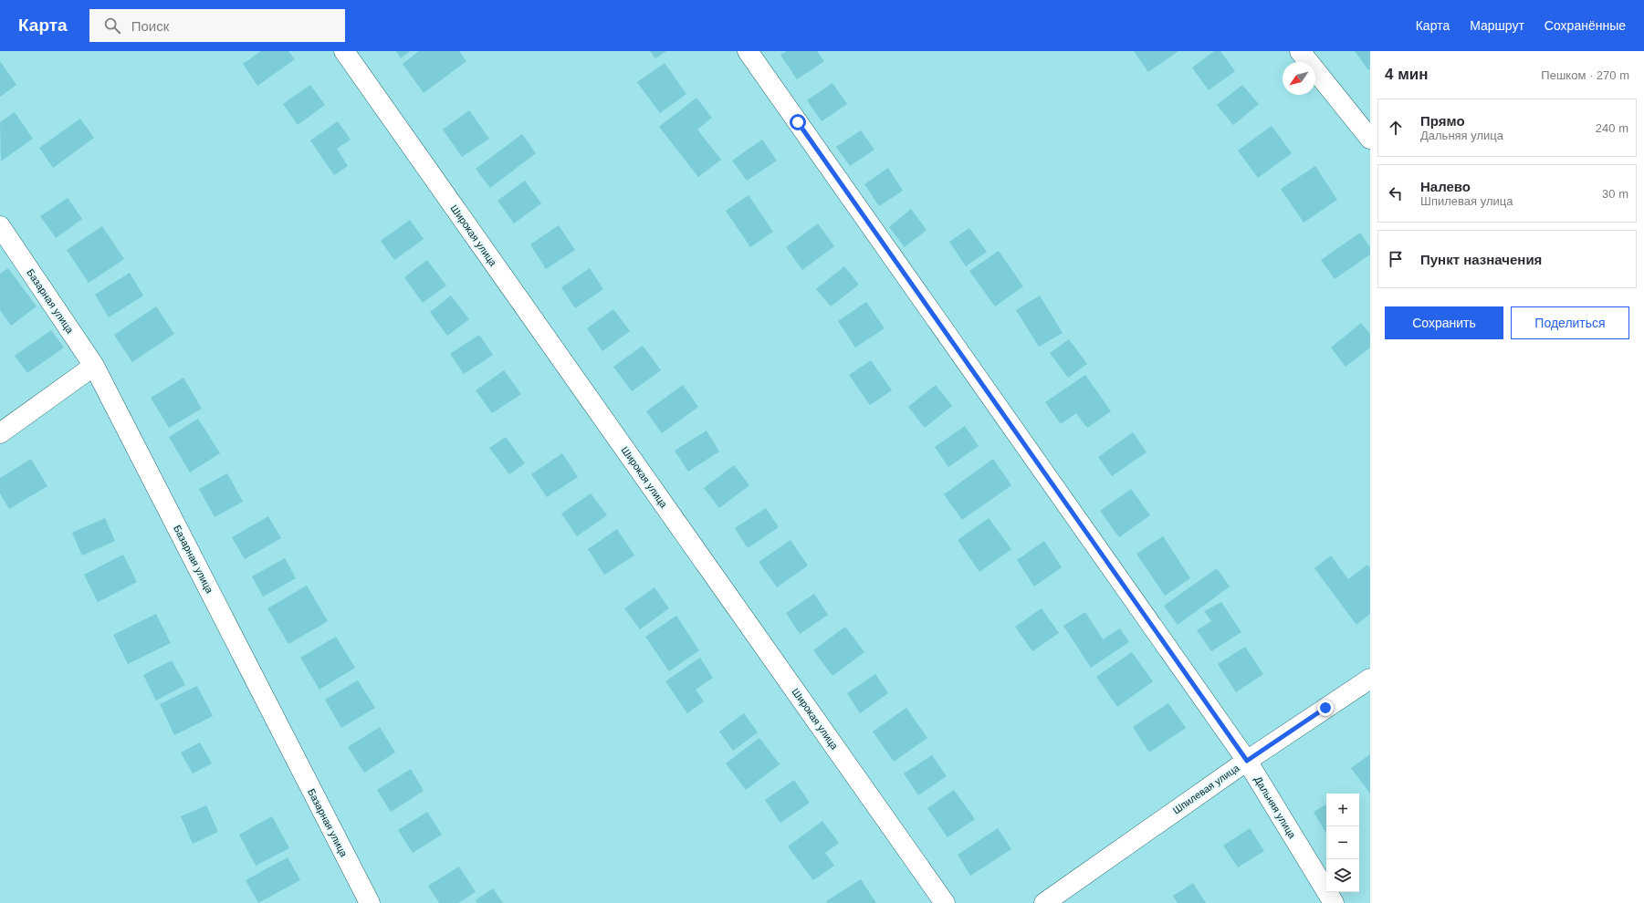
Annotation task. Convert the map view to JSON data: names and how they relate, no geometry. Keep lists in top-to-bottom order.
{
  "streets": {
    "street": [
      "Широкая улица",
      "Базарная улица",
      "Шпилевая улица",
      "Дальняя улица"
    ]
  },
  "crossings": [
    ["Шпилевая улица", "Дальняя улица"]
  ],
  "north": "bottom left",
  "page": {
    "header": "Карта",
    "search": "Поиск",
    "nav": ["Карта", "Маршрут", "Сохранённые"],
    "heading": ["4 мин", "Пешком · 270 m"],
    "list": [
      ["Прямо", "Дальняя улица", "240 m"],
      ["Налево", "Шпилевая улица", "30 m"],
      "Пункт назначения"
    ],
    "buttons": ["Сохранить", "Поделиться"],
    "map_buttons": ["+", "−"]
  }
}
